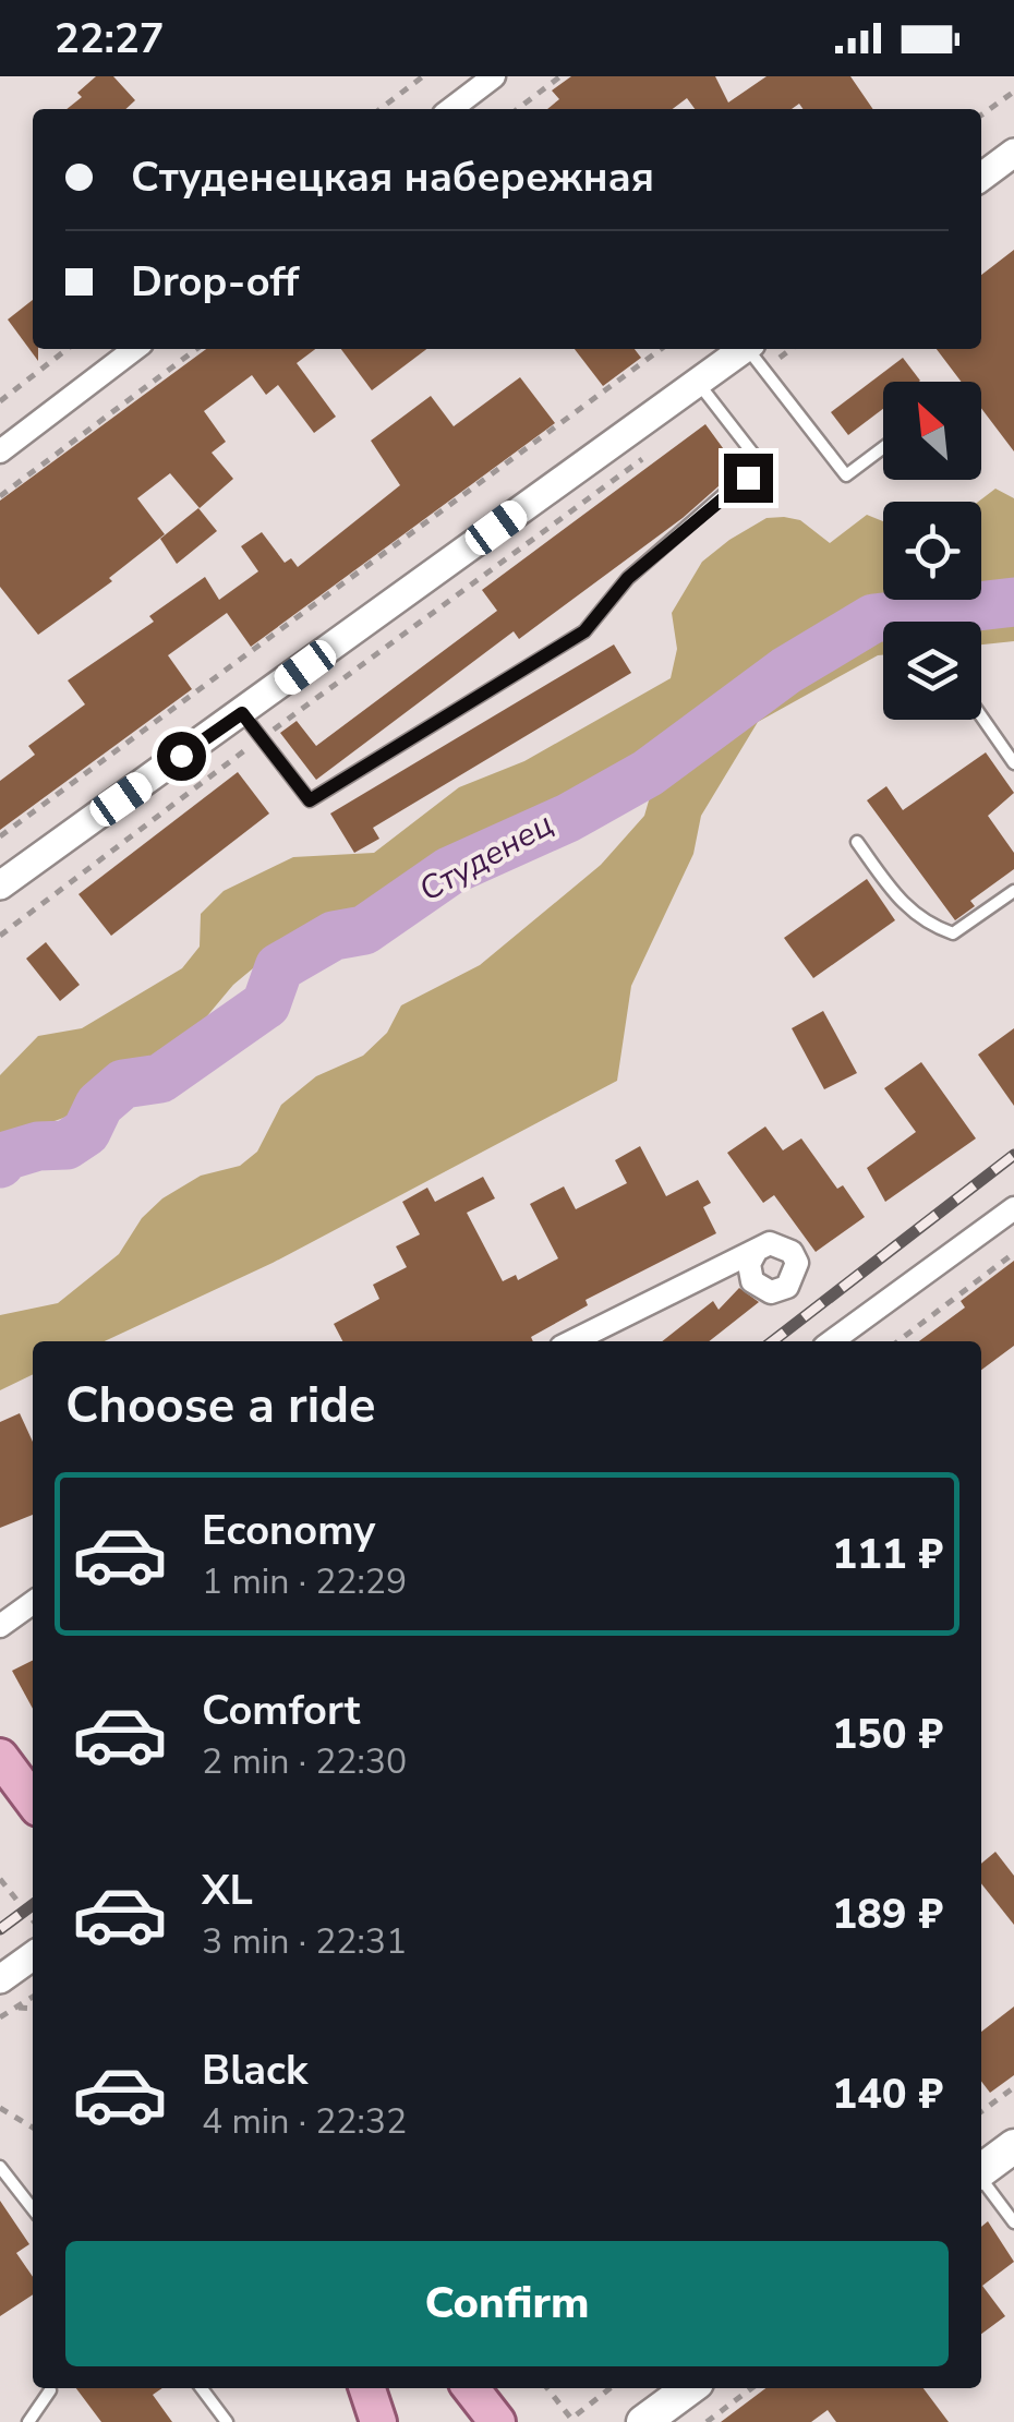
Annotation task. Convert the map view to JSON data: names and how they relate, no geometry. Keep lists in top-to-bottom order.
{
  "water": ["Студенец"],
  "north": "top left",
  "page": {
    "status": "22:27",
    "banner": ["Студенецкая набережная", "Drop-off"],
    "heading": "Choose a ride",
    "list": [
      {
        "name": "Economy",
        "note": "1 min · 22:29",
        "value": "111 ₽"
      },
      {
        "name": "Comfort",
        "note": "2 min · 22:30",
        "value": "150 ₽"
      },
      {
        "name": "XL",
        "note": "3 min · 22:31",
        "value": "189 ₽"
      },
      {
        "name": "Black",
        "note": "4 min · 22:32",
        "value": "140 ₽"
      }
    ],
    "buttons": "Confirm"
  }
}
